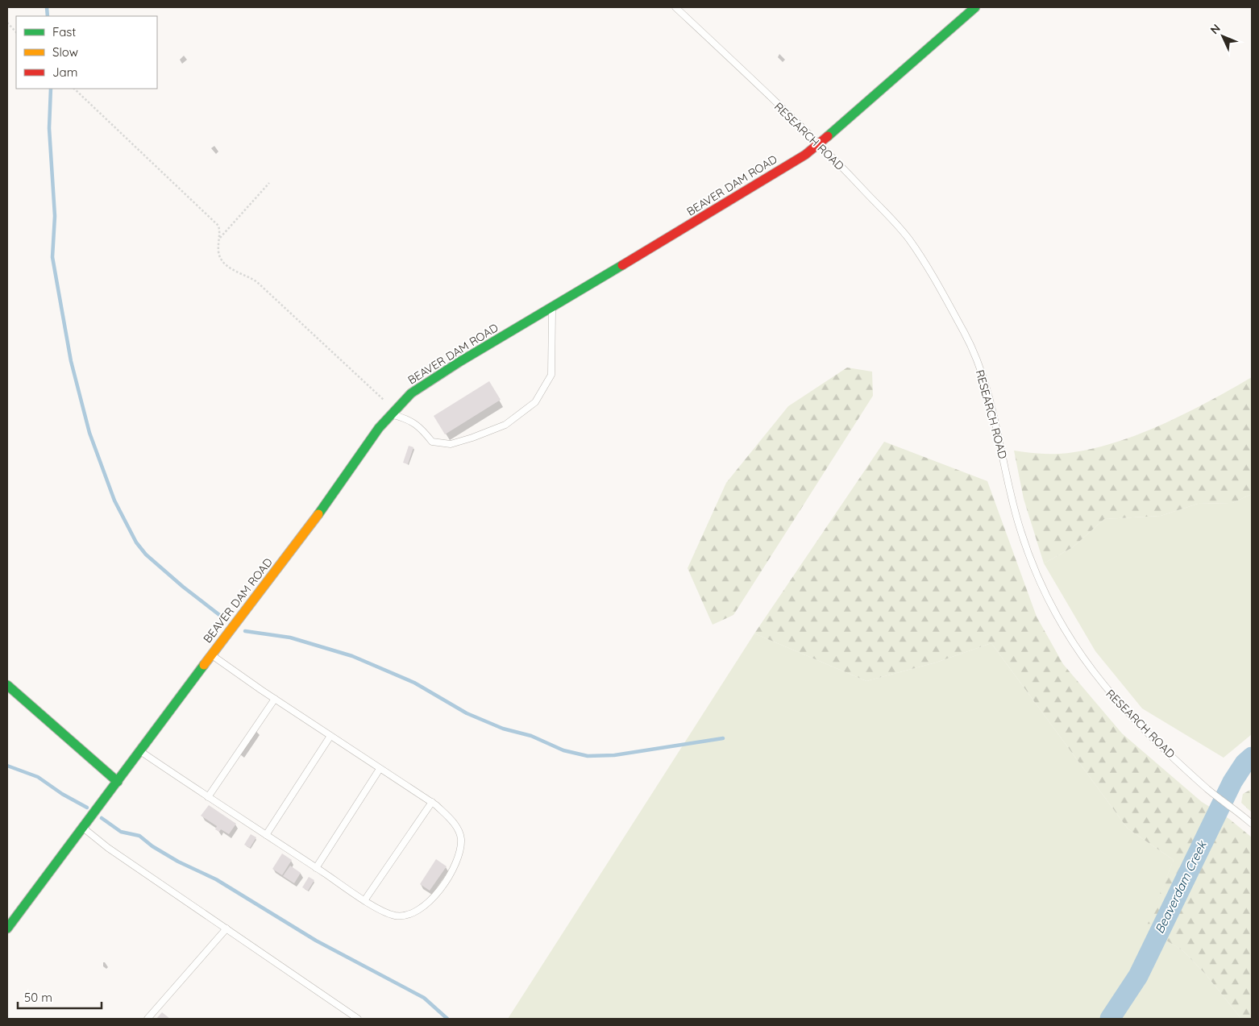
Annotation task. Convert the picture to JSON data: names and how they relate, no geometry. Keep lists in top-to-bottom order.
{
  "streets": {
    "street": ["BEAVER DAM ROAD"],
    "lane": ["RESEARCH ROAD"]
  },
  "crossings": [
    ["RESEARCH ROAD", "BEAVER DAM ROAD"]
  ],
  "water": ["Beaverdam Creek"],
  "legend": ["Fast", "Slow", "Jam"],
  "scale_bar": "50 m",
  "north": "top left"
}
